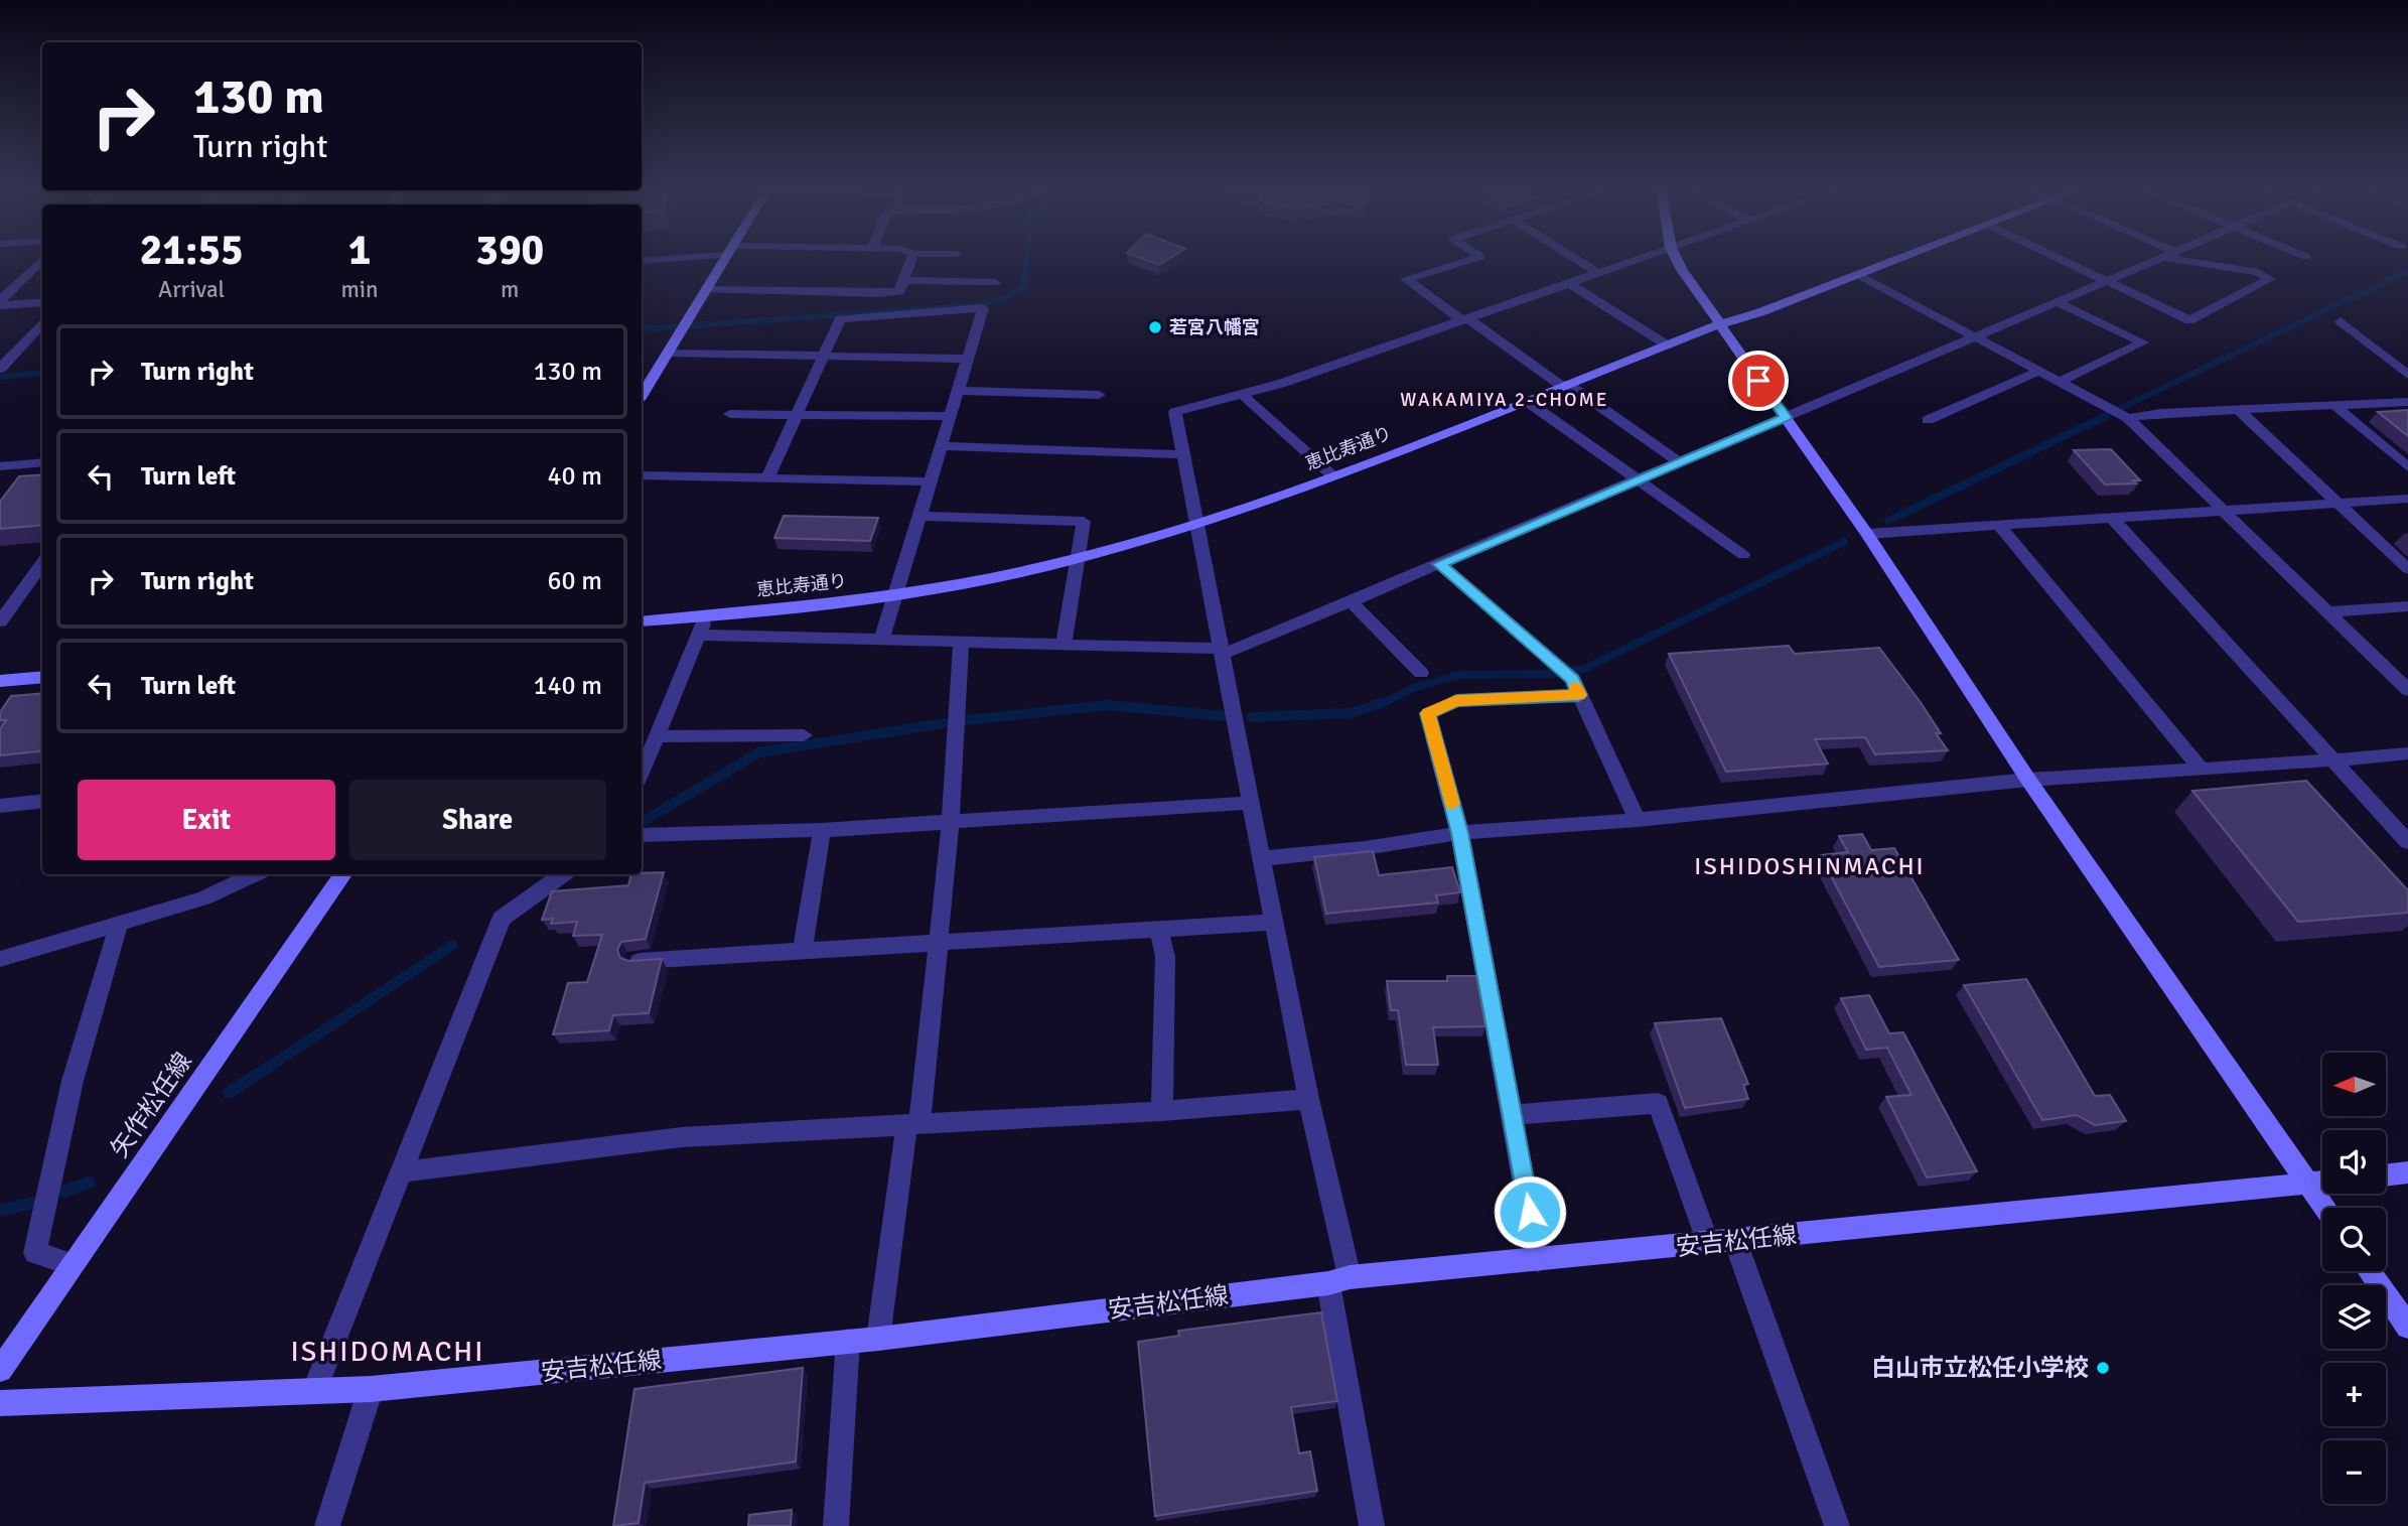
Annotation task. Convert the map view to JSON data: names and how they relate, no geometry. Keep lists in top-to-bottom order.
{
  "streets": {
    "street": ["恵比寿通り", "矢作松任線", "安吉松任線"]
  },
  "districts": ["WAKAMIYA 2-CHOME", "ISHIDOSHINMACHI", "ISHIDOMACHI"],
  "places": ["若宮八幡宮", "白山市立松任小学校"],
  "north": "left",
  "page": {
    "turn": ["130 m", "Turn right"],
    "eta": [
      "21:55",
      "Arrival",
      "1",
      "min",
      "390",
      "m"
    ],
    "list": [
      {
        "name": "Turn right",
        "value": "130 m"
      },
      {
        "name": "Turn left",
        "value": "40 m"
      },
      {
        "name": "Turn right",
        "value": "60 m"
      },
      {
        "name": "Turn left",
        "value": "140 m"
      }
    ],
    "buttons": ["Exit", "Share"],
    "map_buttons": ["+", "−"]
  }
}
